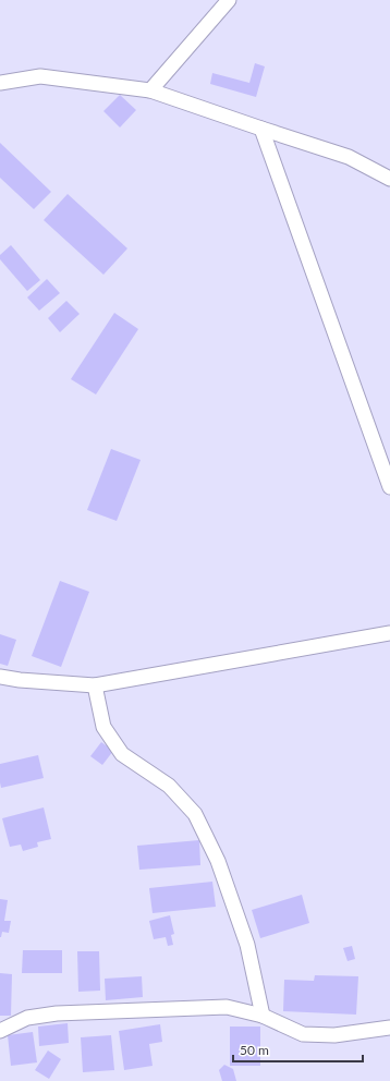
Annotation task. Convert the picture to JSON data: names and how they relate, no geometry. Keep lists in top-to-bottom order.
{
  "scale_bar": "50 m"
}
